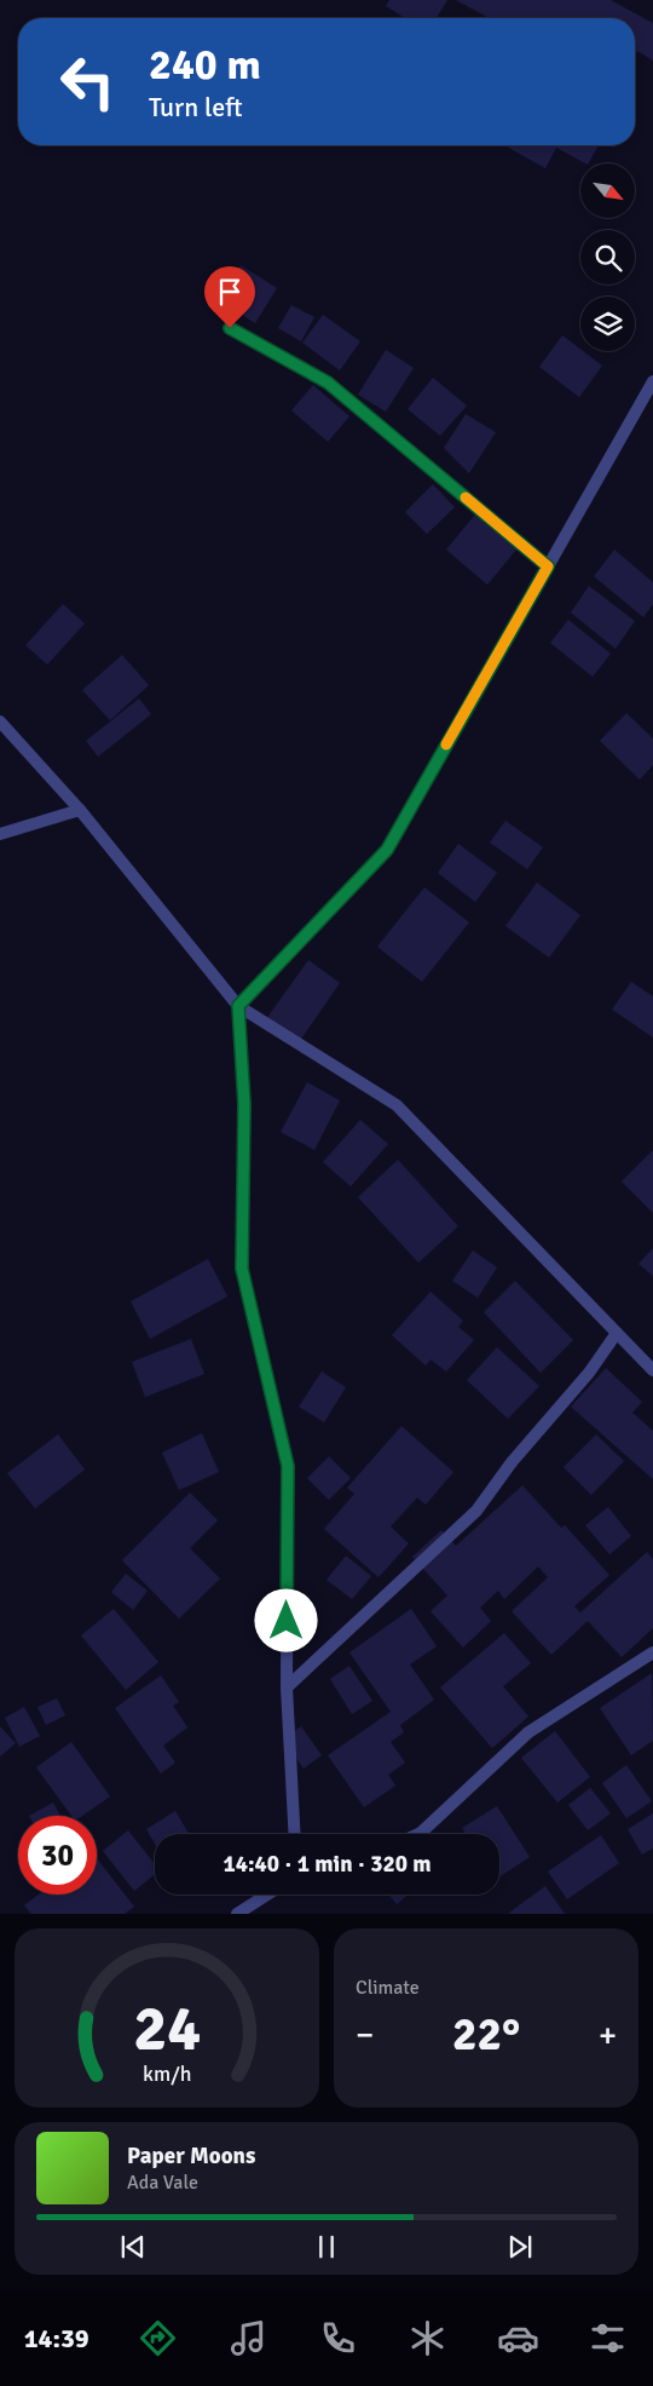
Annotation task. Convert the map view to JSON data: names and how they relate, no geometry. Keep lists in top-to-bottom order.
{
  "north": "bottom right",
  "page": {
    "turn": ["240 m", "Turn left"],
    "limit": "30",
    "trip": "14:40 · 1 min · 320 m",
    "tile": "Climate",
    "heat": ["−", "22°", "+"],
    "song": ["Paper Moons", "Ada Vale"],
    "tabs": "14:39",
    "gauge": ["24", "km/h"]
  }
}
